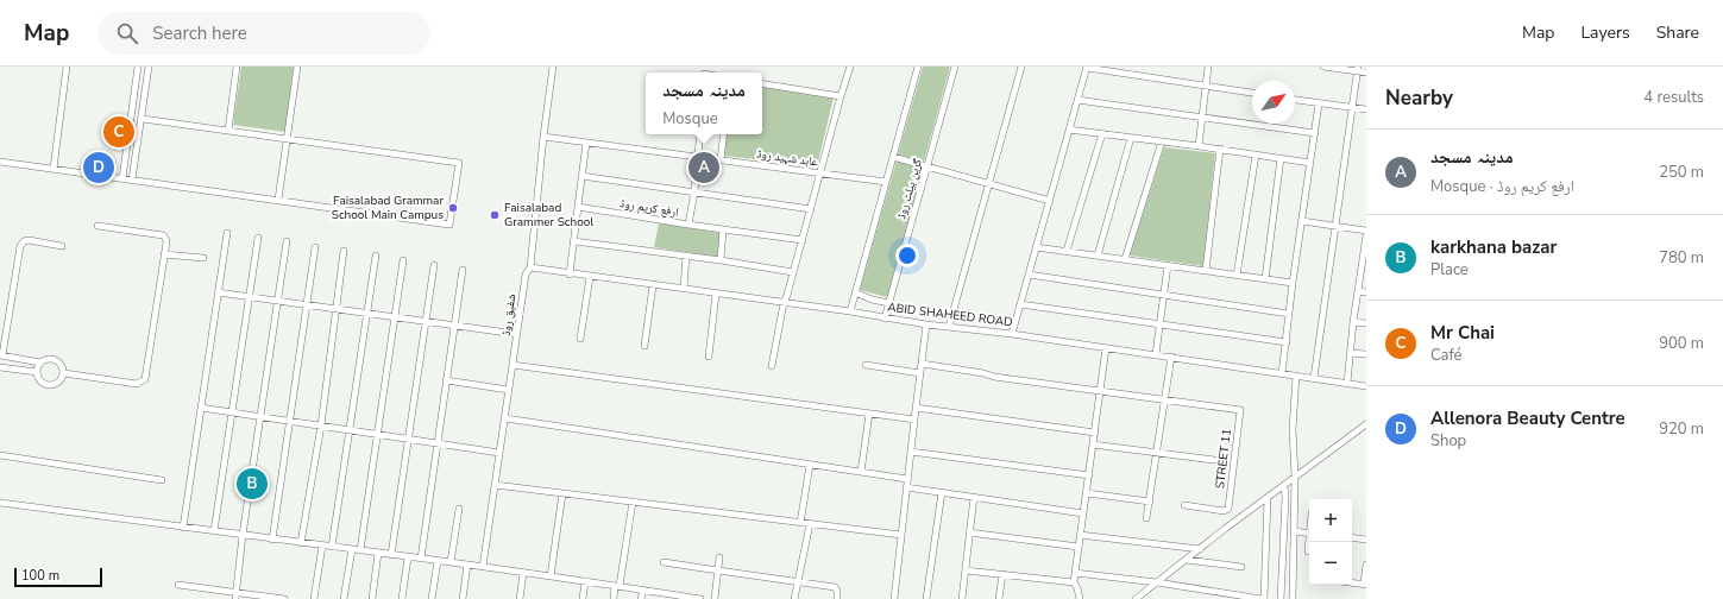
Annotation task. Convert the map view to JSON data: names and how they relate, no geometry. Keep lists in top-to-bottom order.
{
  "streets": {
    "street": [
      "عابد شہید روڈ",
      "گرین بیلٹ روڈ",
      "ارفع کریم روڈ",
      "شفیق روڈ",
      "ABID SHAHEED ROAD",
      "STREET 11"
    ]
  },
  "crossings": [
    ["عابد شہید روڈ", "گرین بیلٹ روڈ"],
    ["عابد شہید روڈ", "ارفع کریم روڈ"],
    ["عابد شہید روڈ", "شفیق روڈ"],
    ["گرین بیلٹ روڈ", "ABID SHAHEED ROAD"],
    ["شفیق روڈ", "ABID SHAHEED ROAD"]
  ],
  "places": ["Faisalabad Grammar School Main Campus", "Faisalabad Grammer School"],
  "scale_bar": "100 m",
  "north": "top right",
  "page": {
    "header": "Map",
    "search": "Search here",
    "nav": ["Map", "Layers", "Share"],
    "heading": ["Nearby", "4 results"],
    "popup": ["مدینہ مسجد", "Mosque"],
    "pins": [
      "C",
      "A",
      "D",
      "B"
    ],
    "list": [
      {
        "mark": "A",
        "name": "مدینہ مسجد",
        "note": "Mosque · ارفع کریم روڈ",
        "value": "250 m"
      },
      {
        "mark": "B",
        "name": "karkhana bazar",
        "note": "Place",
        "value": "780 m"
      },
      {
        "mark": "C",
        "name": "Mr Chai",
        "note": "Café",
        "value": "900 m"
      },
      {
        "mark": "D",
        "name": "Allenora Beauty Centre",
        "note": "Shop",
        "value": "920 m"
      }
    ],
    "map_buttons": ["+", "−"],
    "scale": "100 m"
  }
}
